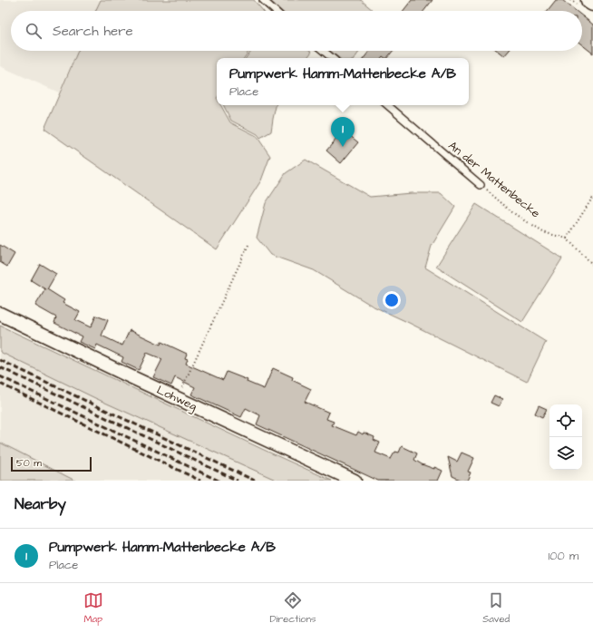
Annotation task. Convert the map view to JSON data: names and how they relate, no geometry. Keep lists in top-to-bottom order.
{
  "streets": {
    "street": ["Lohweg"],
    "lane": ["An der Mattenbecke"]
  },
  "scale_bar": "50 m",
  "page": {
    "search": "Search here",
    "popup": ["Pumpwerk Hamm-Mattenbecke A/B", "Place"],
    "pins": "1",
    "scale": "50 m",
    "heading": "Nearby",
    "list": [
      {
        "mark": "1",
        "name": "Pumpwerk Hamm-Mattenbecke A/B",
        "note": "Place",
        "value": "100 m"
      }
    ],
    "nav": ["Map", "Directions", "Saved"]
  }
}
